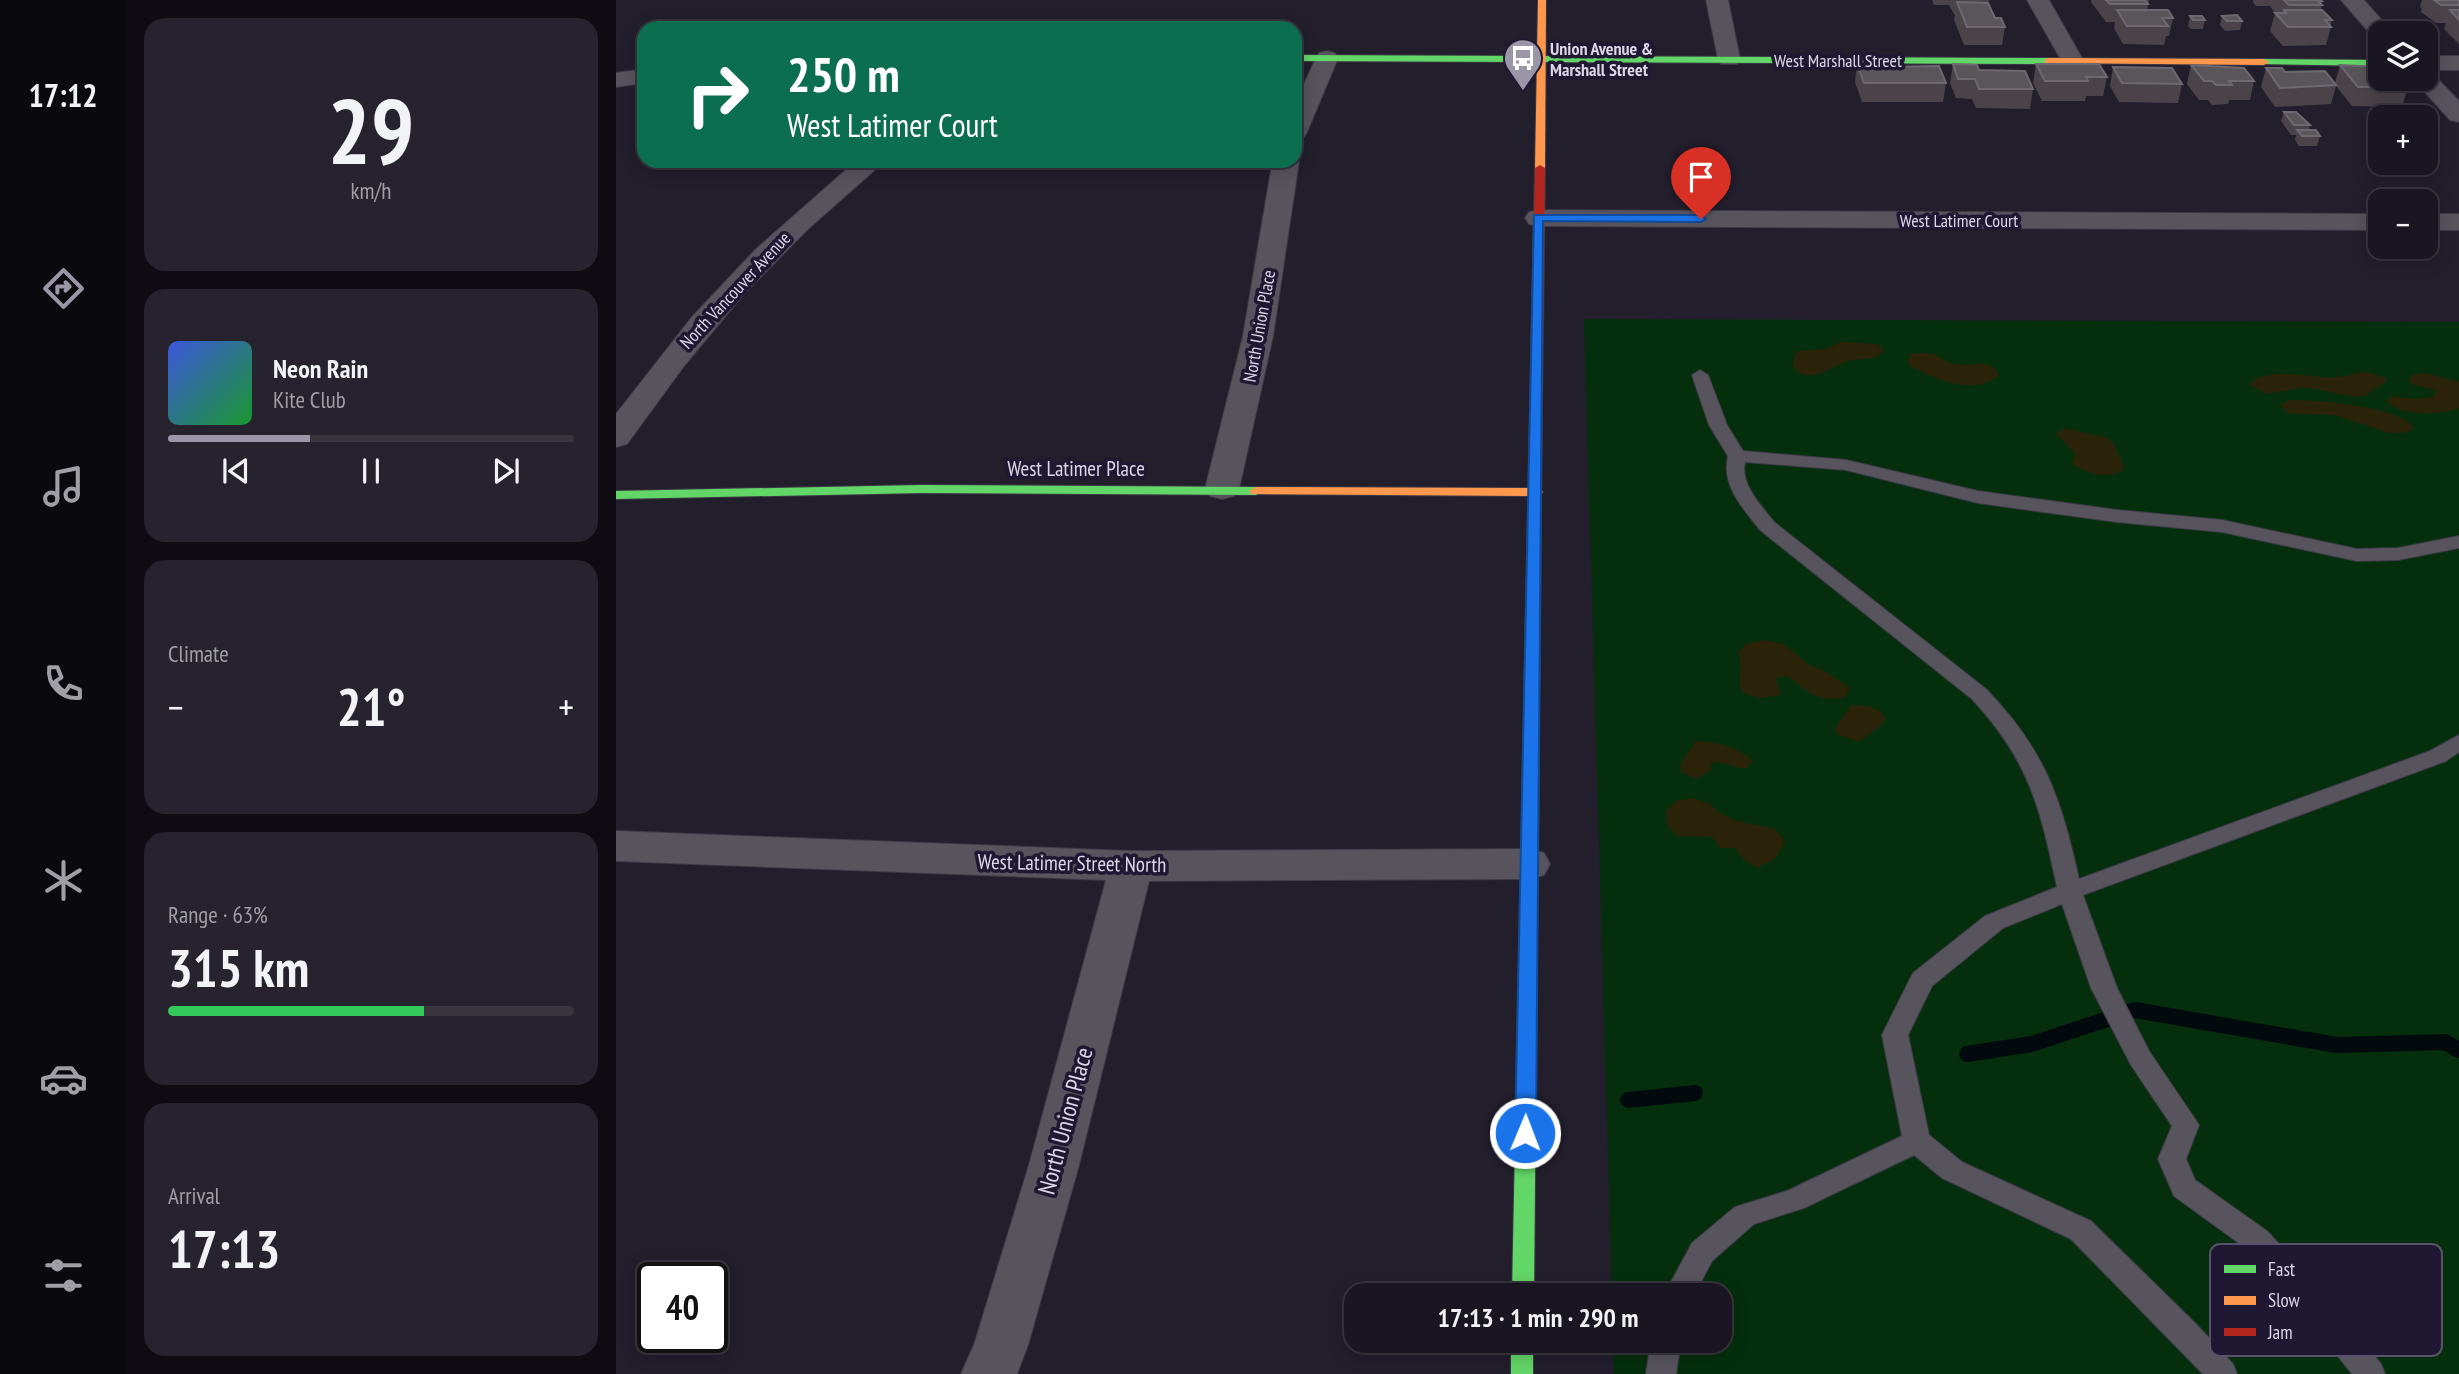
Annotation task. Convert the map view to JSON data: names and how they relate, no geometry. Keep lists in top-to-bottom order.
{
  "streets": {
    "street": [
      "West Marshall Street",
      "West Latimer Court",
      "North Vancouver Avenue",
      "North Union Place",
      "West Latimer Place",
      "West Latimer Street North"
    ]
  },
  "crossings": [
    ["North Union Place", "West Latimer Place"],
    ["North Union Place", "West Latimer Street North"]
  ],
  "places": {
    "bus stop": ["Union Avenue & Marshall Street"]
  },
  "legend": ["Fast", "Slow", "Jam"],
  "page": {
    "tabs": "17:12",
    "tile": [
      ["29", "km/h"],
      "Climate",
      ["Range · 63%", "315 km"],
      ["Arrival", "17:13"]
    ],
    "map_buttons": ["+", "−"],
    "turn": ["250 m", "West Latimer Court"],
    "song": ["Neon Rain", "Kite Club"],
    "heat": ["−", "21°", "+"],
    "limit": "40",
    "trip": "17:13 · 1 min · 290 m"
  }
}
